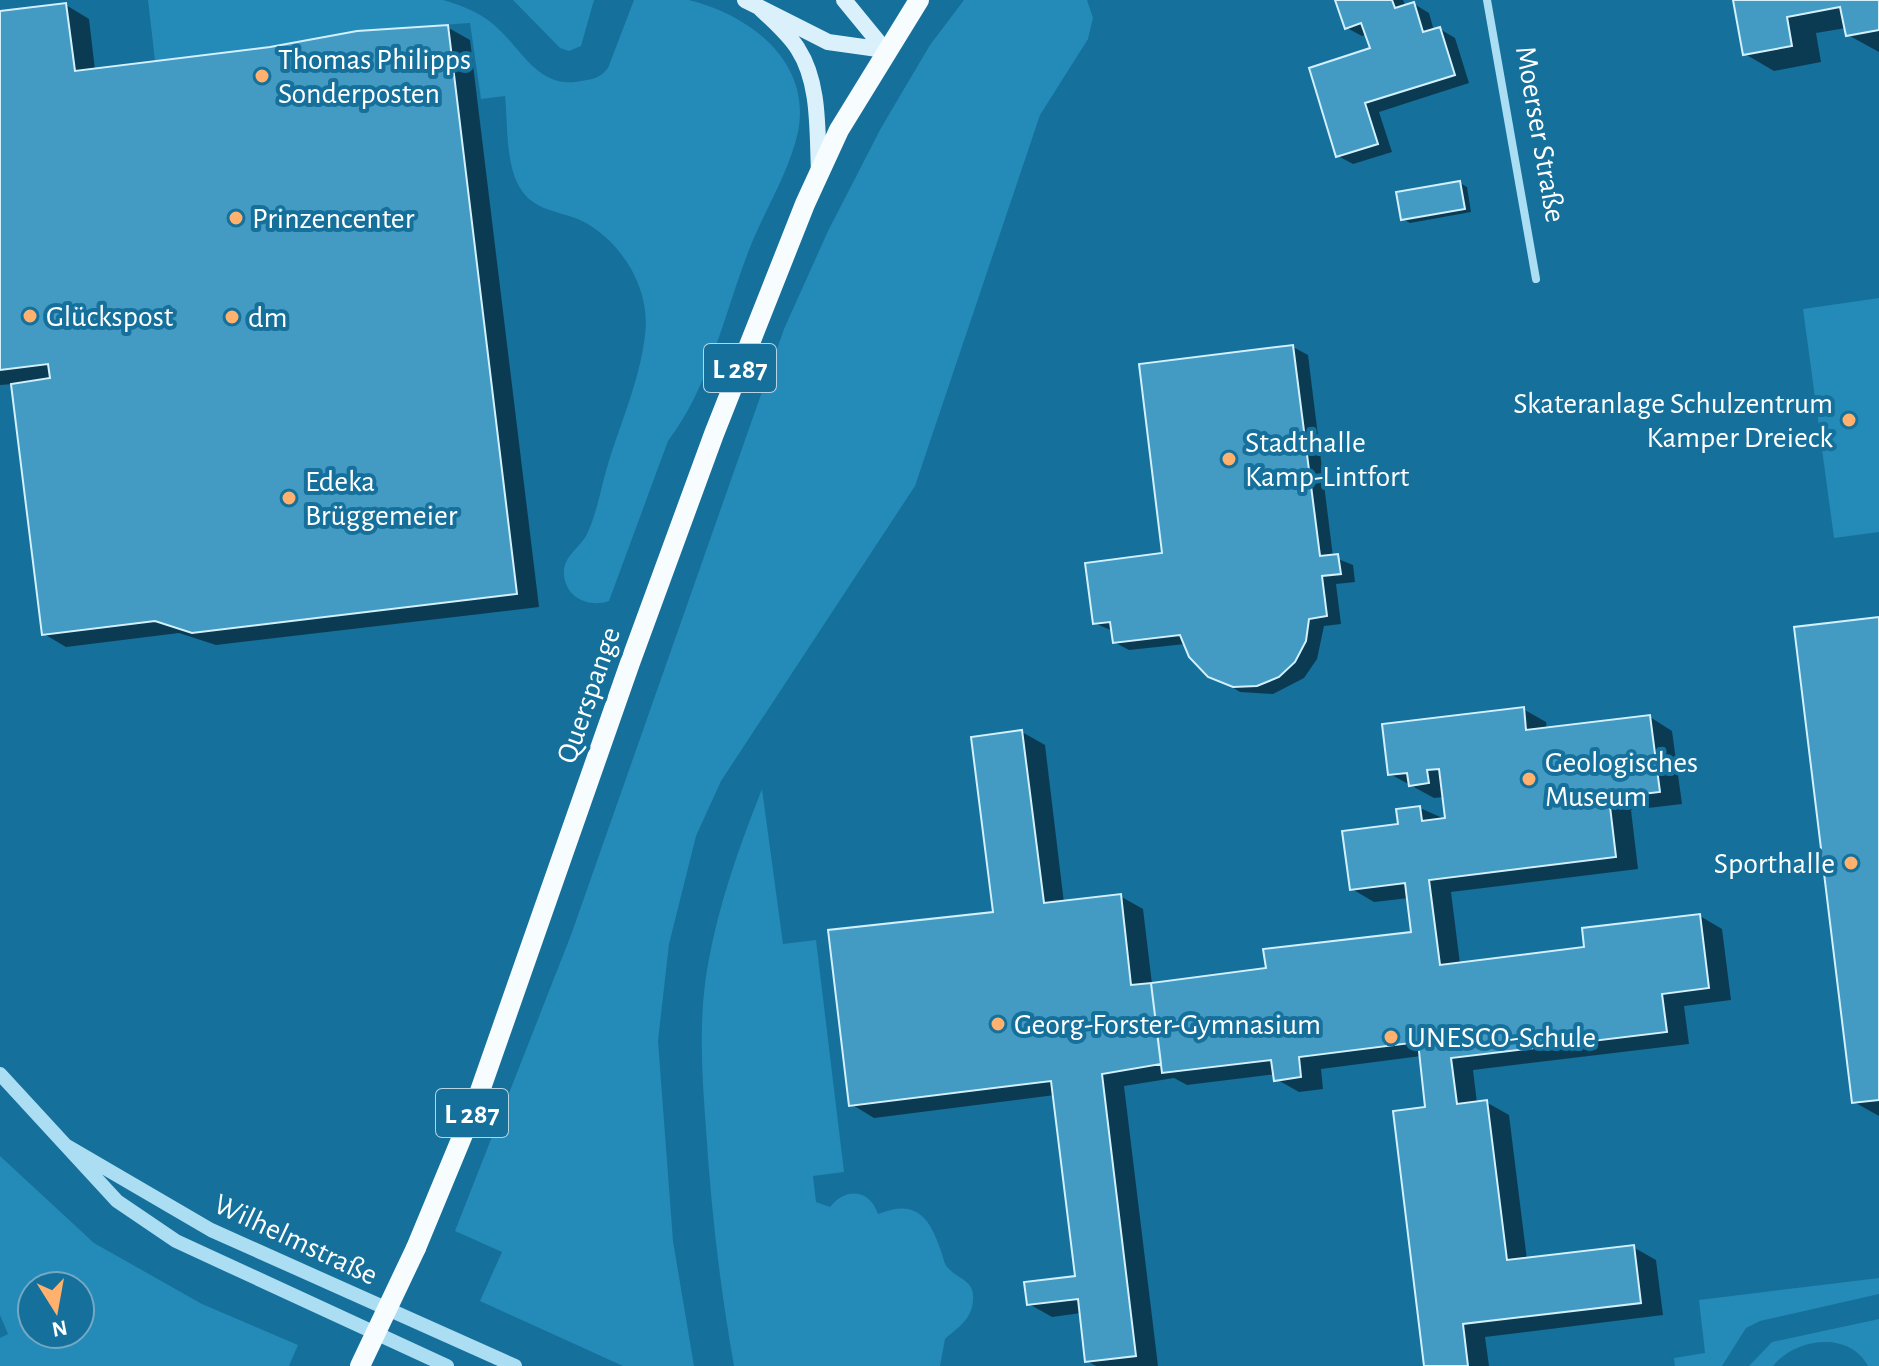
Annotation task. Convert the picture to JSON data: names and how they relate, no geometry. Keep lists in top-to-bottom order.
{
  "streets": {
    "main road": ["L 287", "Querspange"],
    "street": ["Moerser Straße", "Wilhelmstraße"]
  },
  "crossings": [
    ["L 287", "Querspange"]
  ],
  "places": [
    "Thomas Philipps Sonderposten",
    "Prinzencenter",
    "Glückspost",
    "dm",
    "Skateranlage Schulzentrum Kamper Dreieck",
    "Stadthalle Kamp-Lintfort",
    "Edeka Brüggemeier",
    "Geologisches Museum",
    "Sporthalle",
    "Georg-Forster-Gymnasium",
    "UNESCO-Schule"
  ],
  "north": "bottom"
}
